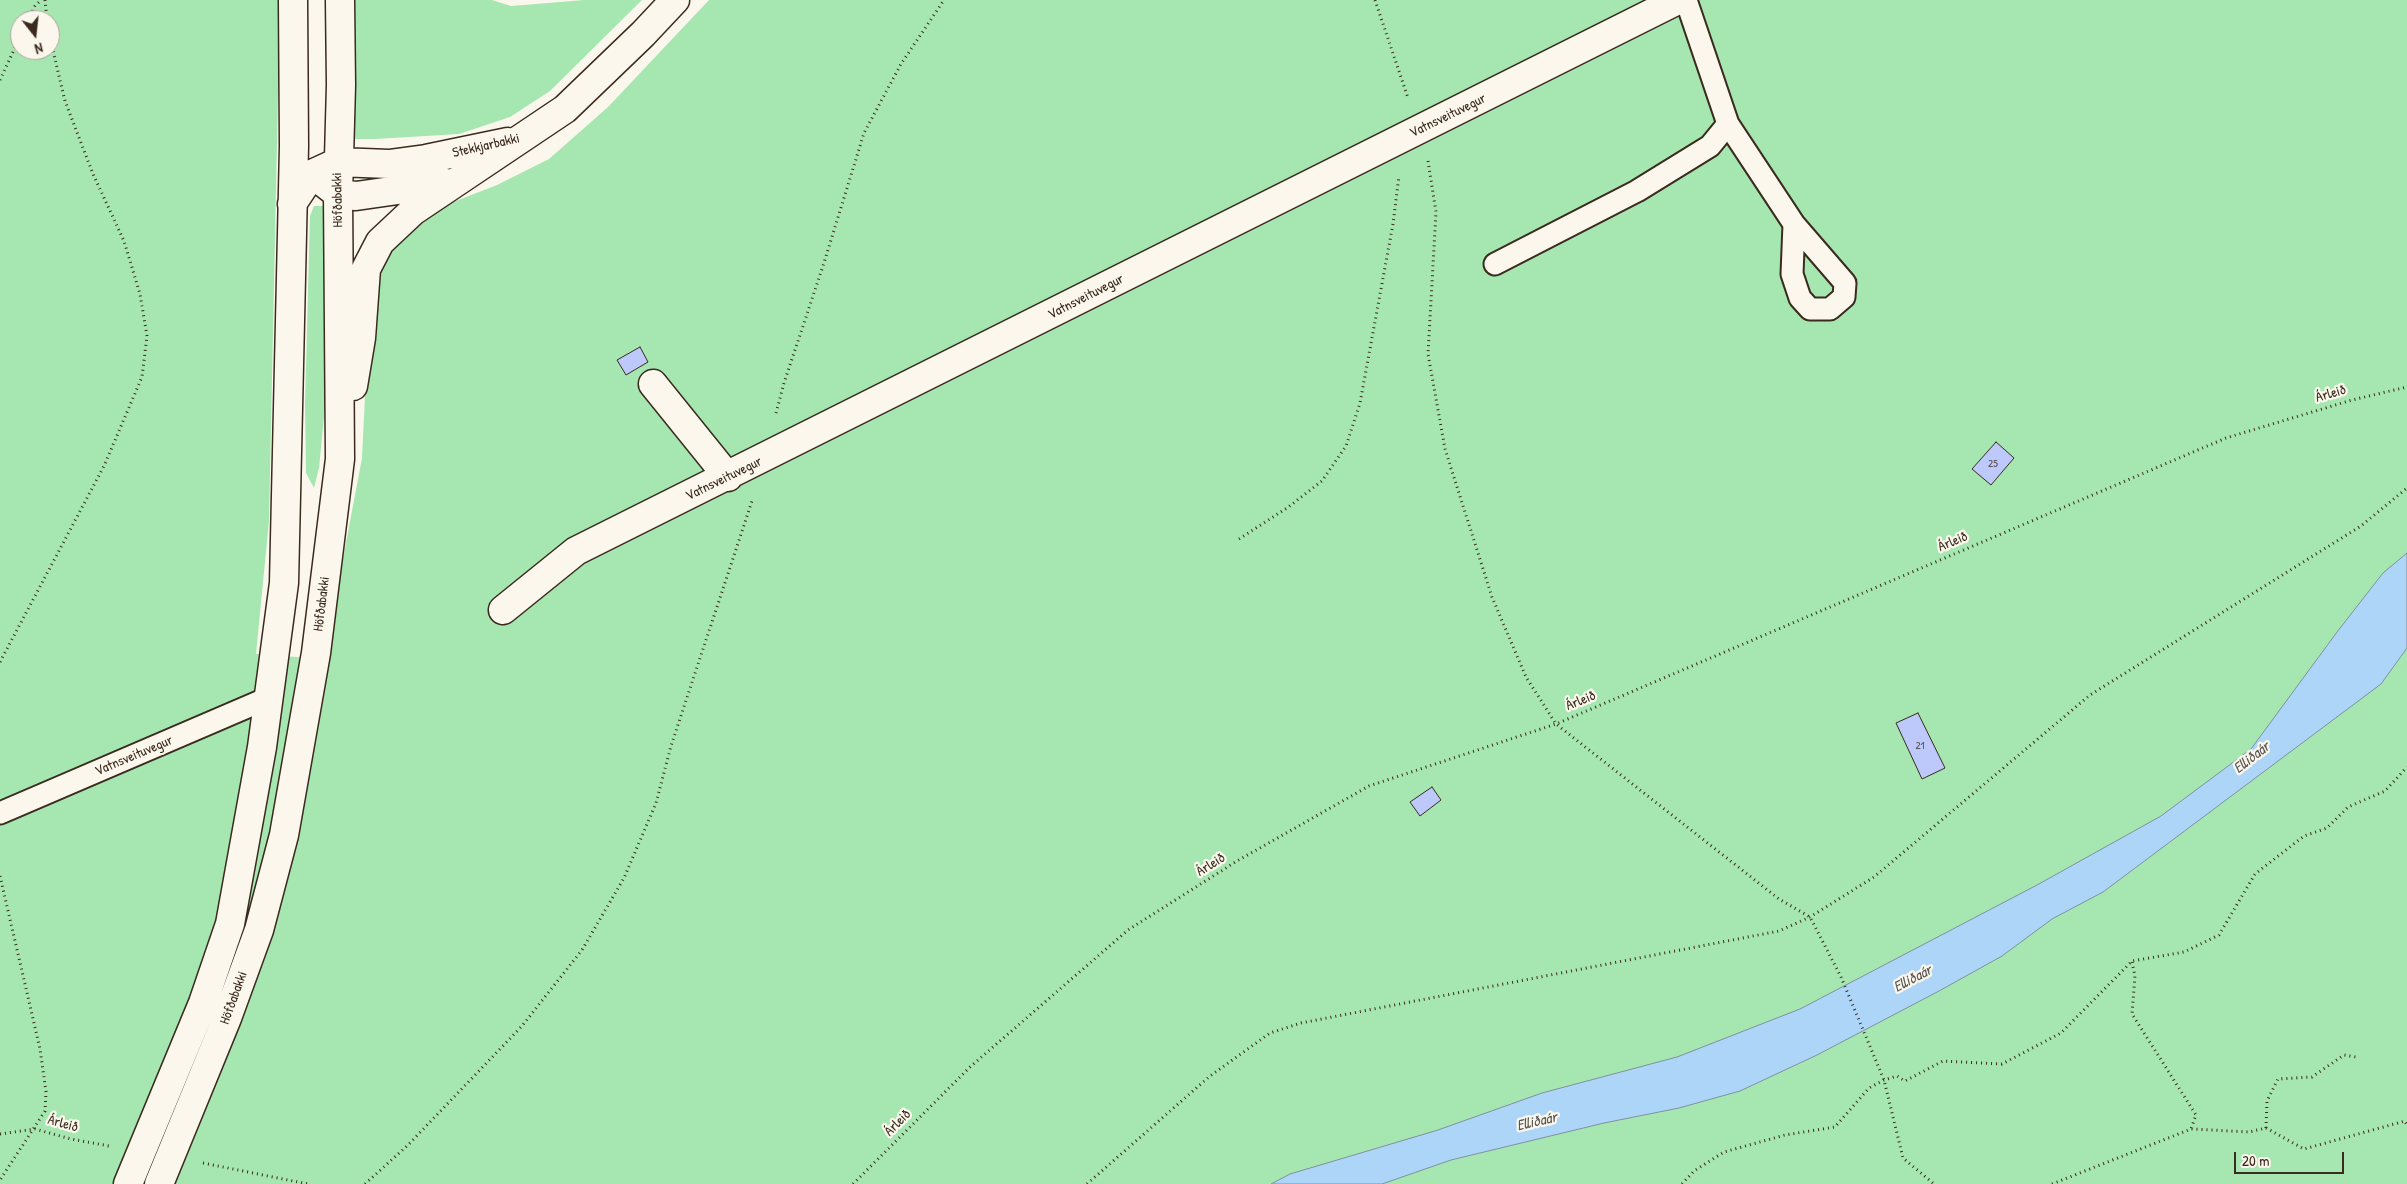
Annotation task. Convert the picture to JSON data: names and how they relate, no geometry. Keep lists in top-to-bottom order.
{
  "streets": {
    "main road": ["Vatnsveituvegur", "Stekkjarbakki", "Höfðabakki"],
    "path": ["Árleið"]
  },
  "crossings": [
    ["Vatnsveituvegur", "Höfðabakki"],
    ["Stekkjarbakki", "Höfðabakki"]
  ],
  "water": ["Elliðaár"],
  "house_numbers": ["25", "21"],
  "scale_bar": "20 m",
  "north": "bottom"
}
